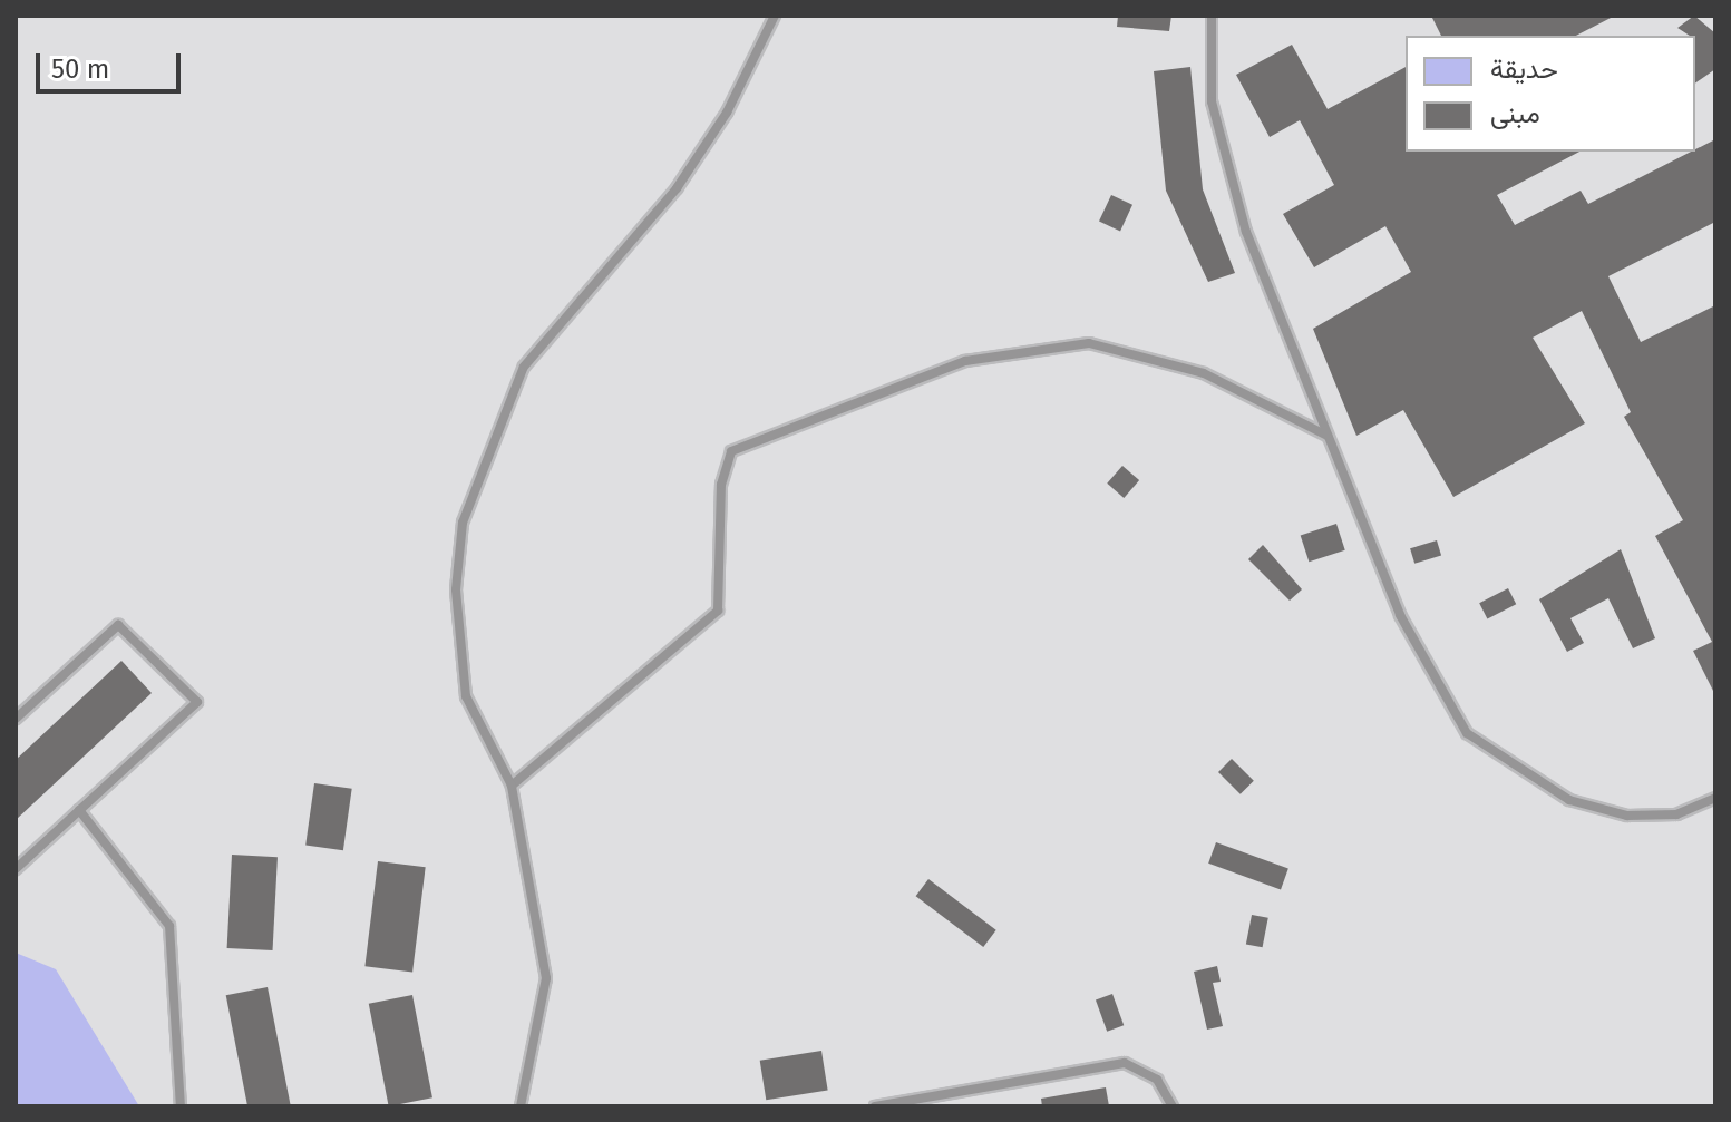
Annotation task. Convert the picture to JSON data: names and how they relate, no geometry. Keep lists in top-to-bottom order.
{
  "legend": ["حديقة", "مبنى"],
  "scale_bar": "50 m"
}
